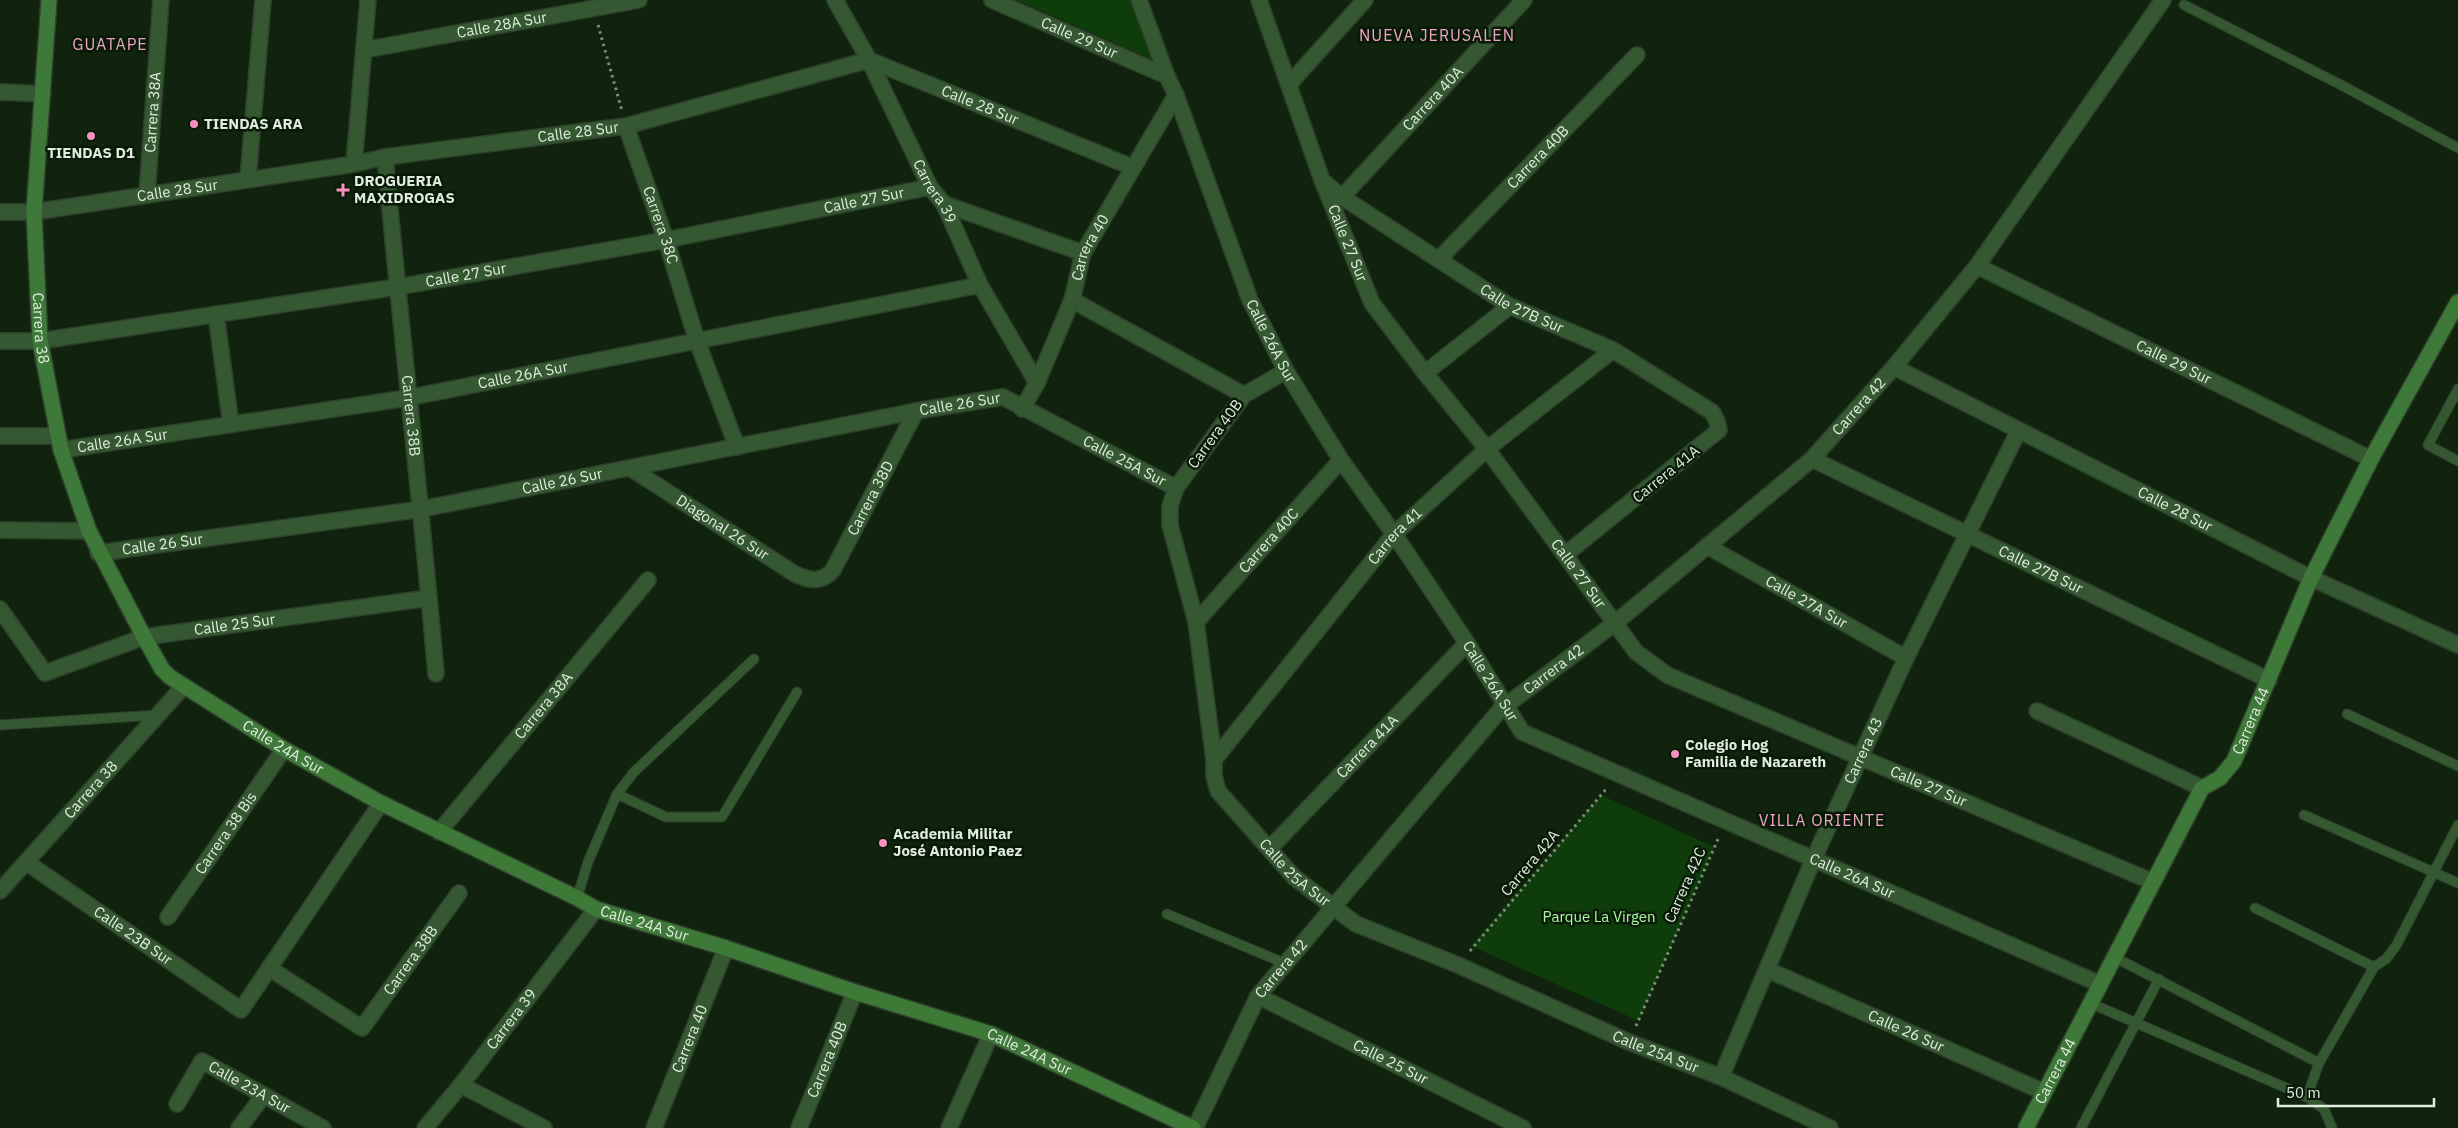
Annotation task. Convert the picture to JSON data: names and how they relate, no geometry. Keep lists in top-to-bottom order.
{
  "streets": {
    "street": [
      "Calle 28A Sur",
      "Calle 29 Sur",
      "Carrera 40A",
      "Calle 28 Sur",
      "Carrera 38A",
      "Carrera 40B",
      "Carrera 39",
      "Calle 27 Sur",
      "Carrera 38C",
      "Carrera 40",
      "Calle 27B Sur",
      "Carrera 38",
      "Calle 26A Sur",
      "Calle 26 Sur",
      "Carrera 42",
      "Carrera 38B",
      "Calle 25A Sur",
      "Carrera 41A",
      "Carrera 38D",
      "Diagonal 26 Sur",
      "Carrera 41",
      "Carrera 40C",
      "Calle 27A Sur",
      "Calle 25 Sur",
      "Carrera 44",
      "Calle 24A Sur",
      "Carrera 43",
      "Carrera 38 Bis",
      "Calle 23B Sur",
      "Calle 23A Sur"
    ],
    "path": ["Carrera 42A", "Carrera 42C"]
  },
  "crossings": [
    ["Calle 29 Sur", "Calle 26A Sur"],
    ["Calle 29 Sur", "Carrera 42"],
    ["Calle 29 Sur", "Carrera 44"],
    ["Carrera 40A", "Calle 27B Sur"],
    ["Calle 28 Sur", "Carrera 38A"],
    ["Calle 28 Sur", "Carrera 39"],
    ["Calle 28 Sur", "Carrera 38C"],
    ["Calle 28 Sur", "Carrera 40"],
    ["Calle 28 Sur", "Carrera 38"],
    ["Calle 28 Sur", "Carrera 42"],
    ["Calle 28 Sur", "Carrera 38B"],
    ["Calle 28 Sur", "Carrera 44"],
    ["Calle 28 Sur", "Carrera 43"],
    ["Carrera 38A", "Calle 24A Sur"],
    ["Carrera 40B", "Calle 27B Sur"],
    ["Carrera 40B", "Calle 26A Sur"],
    ["Carrera 40B", "Calle 25A Sur"],
    ["Carrera 40B", "Calle 24A Sur"],
    ["Carrera 39", "Calle 27 Sur"],
    ["Carrera 39", "Carrera 40"],
    ["Carrera 39", "Calle 26A Sur"],
    ["Carrera 39", "Calle 24A Sur"],
    ["Calle 27 Sur", "Carrera 38C"],
    ["Calle 27 Sur", "Calle 27B Sur"],
    ["Calle 27 Sur", "Carrera 38"],
    ["Calle 27 Sur", "Carrera 42"],
    ["Calle 27 Sur", "Carrera 38B"],
    ["Calle 27 Sur", "Carrera 41A"],
    ["Calle 27 Sur", "Carrera 41"],
    ["Calle 27 Sur", "Carrera 44"],
    ["Calle 27 Sur", "Carrera 43"],
    ["Carrera 38C", "Calle 26A Sur"],
    ["Carrera 38C", "Calle 26 Sur"],
    ["Carrera 40", "Calle 26A Sur"],
    ["Carrera 40", "Calle 26 Sur"],
    ["Carrera 40", "Calle 25A Sur"],
    ["Carrera 40", "Calle 24A Sur"],
    ["Calle 27B Sur", "Carrera 42"],
    ["Calle 27B Sur", "Carrera 41A"],
    ["Calle 27B Sur", "Carrera 41"],
    ["Calle 27B Sur", "Carrera 44"],
    ["Calle 27B Sur", "Carrera 43"],
    ["Carrera 38", "Calle 26A Sur"],
    ["Carrera 38", "Calle 26 Sur"],
    ["Carrera 38", "Calle 25 Sur"],
    ["Carrera 38", "Calle 24A Sur"],
    ["Carrera 38", "Calle 23B Sur"],
    ["Calle 26A Sur", "Carrera 42"],
    ["Calle 26A Sur", "Carrera 38B"],
    ["Calle 26A Sur", "Carrera 41A"],
    ["Calle 26A Sur", "Carrera 41"],
    ["Calle 26A Sur", "Carrera 40C"],
    ["Calle 26A Sur", "Carrera 44"],
    ["Calle 26A Sur", "Carrera 43"],
    ["Calle 26A Sur", "Carrera 42A"],
    ["Calle 26A Sur", "Carrera 42C"],
    ["Calle 26 Sur", "Carrera 38B"],
    ["Calle 26 Sur", "Calle 25A Sur"],
    ["Calle 26 Sur", "Carrera 38D"],
    ["Calle 26 Sur", "Diagonal 26 Sur"],
    ["Calle 26 Sur", "Carrera 44"],
    ["Calle 26 Sur", "Carrera 43"],
    ["Carrera 42", "Calle 25A Sur"],
    ["Carrera 42", "Calle 27A Sur"],
    ["Carrera 42", "Calle 25 Sur"],
    ["Carrera 42", "Calle 24A Sur"],
    ["Carrera 38B", "Calle 25 Sur"],
    ["Carrera 38B", "Calle 23B Sur"],
    ["Calle 25A Sur", "Carrera 41A"],
    ["Calle 25A Sur", "Carrera 41"],
    ["Calle 25A Sur", "Carrera 40C"],
    ["Calle 25A Sur", "Carrera 43"],
    ["Calle 25A Sur", "Carrera 42A"],
    ["Calle 25A Sur", "Carrera 42C"],
    ["Carrera 38D", "Diagonal 26 Sur"],
    ["Calle 27A Sur", "Carrera 43"],
    ["Calle 25 Sur", "Calle 24A Sur"],
    ["Calle 24A Sur", "Carrera 38 Bis"]
  ],
  "districts": ["NUEVA JERUSALEN", "GUATAPE", "VILLA ORIENTE"],
  "parks": ["Parque La Virgen"],
  "places": {
    "other": [
      "TIENDAS ARA",
      "TIENDAS D1",
      "Colegio Hog Familia de Nazareth",
      "Academia Militar José Antonio Paez"
    ],
    "health": ["DROGUERIA MAXIDROGAS"]
  },
  "scale_bar": "50 m"
}
